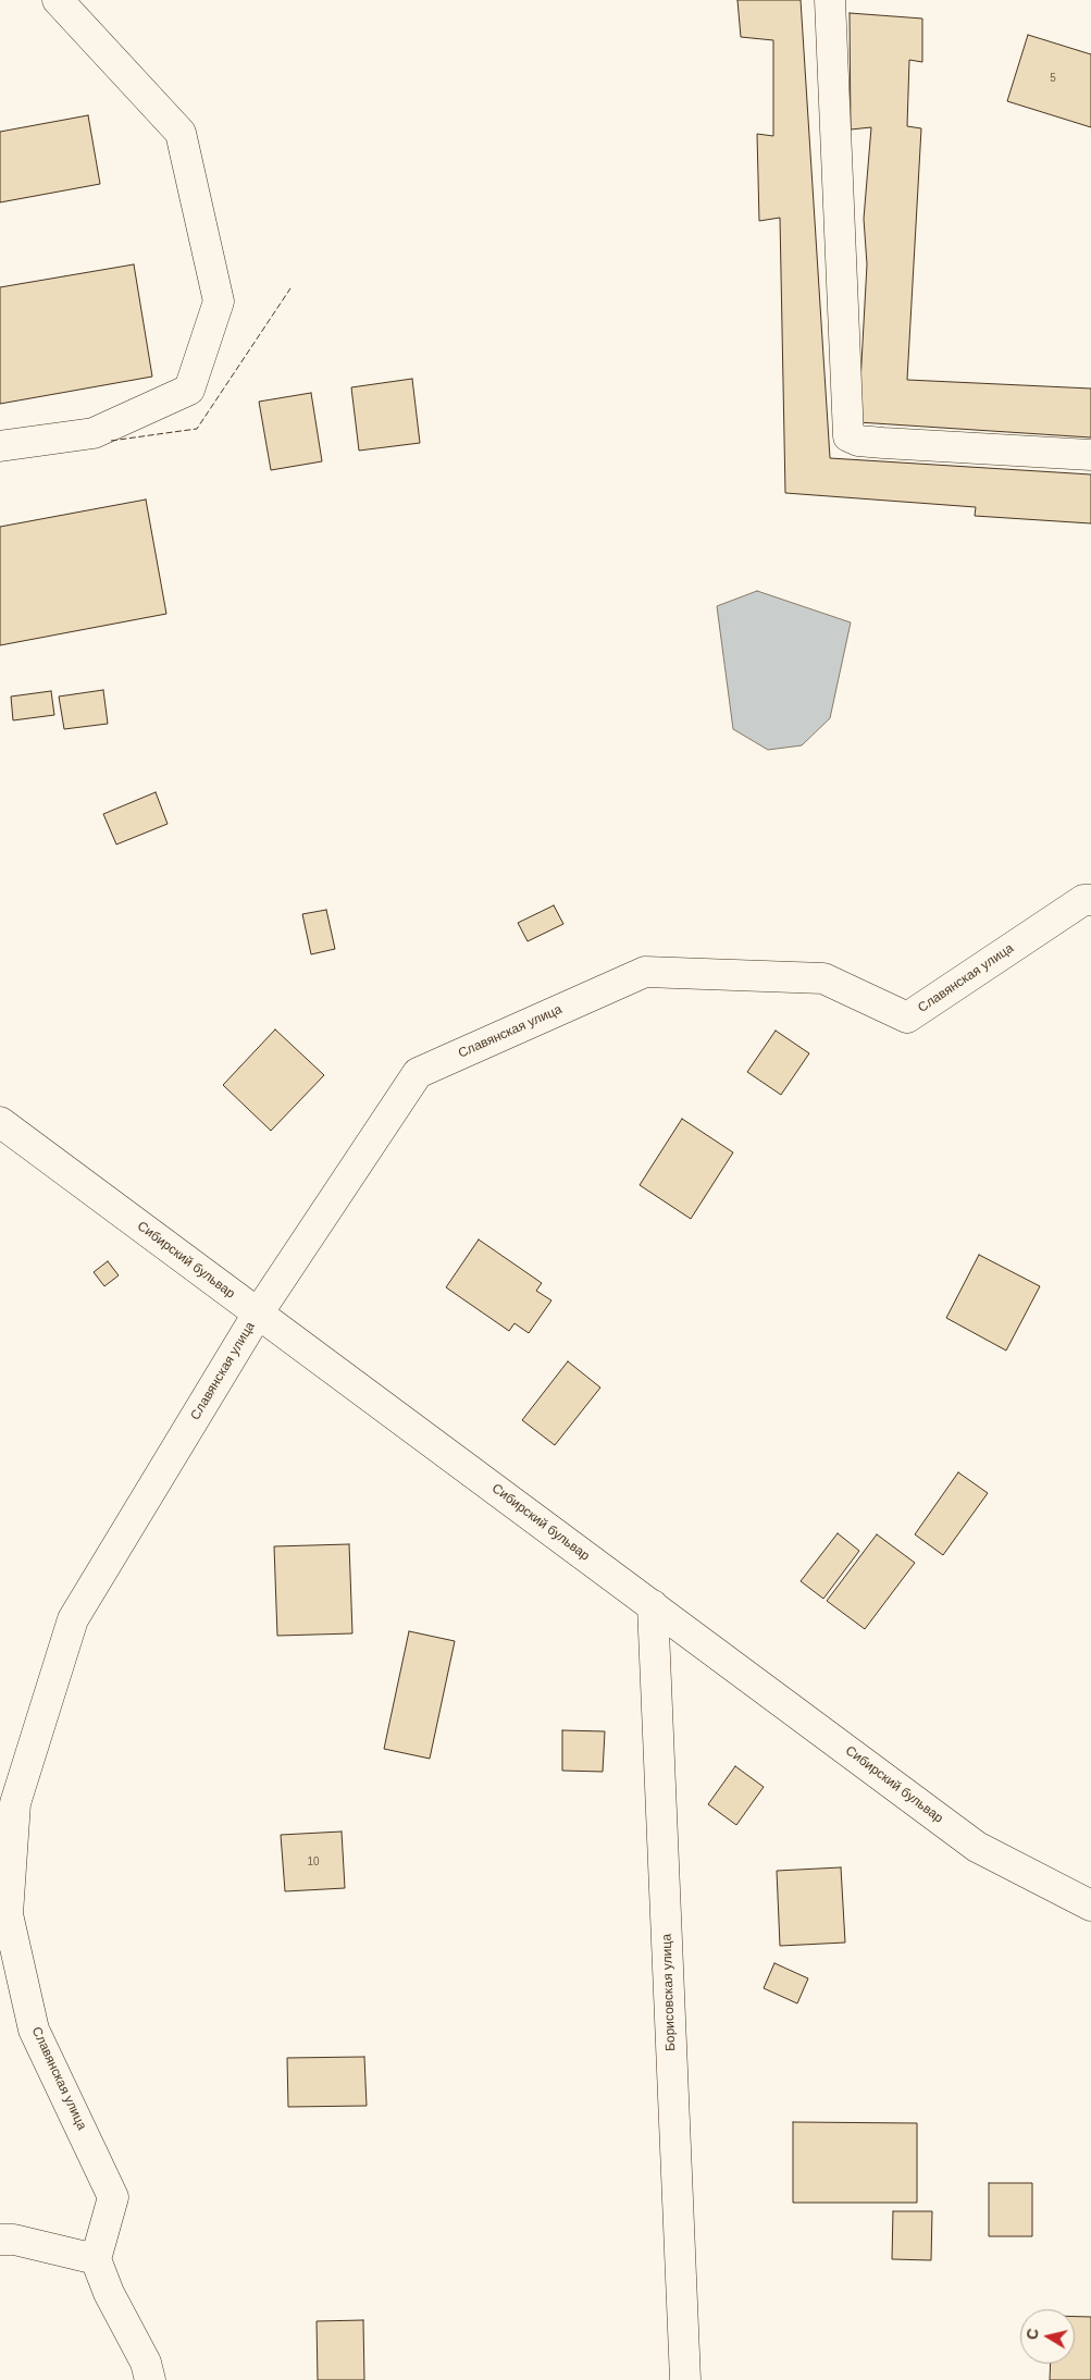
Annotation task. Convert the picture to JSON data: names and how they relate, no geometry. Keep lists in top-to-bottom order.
{
  "streets": {
    "street": ["Славянская улица", "Сибирский бульвар", "Борисовская улица"]
  },
  "crossings": [
    ["Славянская улица", "Сибирский бульвар"],
    ["Сибирский бульвар", "Борисовская улица"]
  ],
  "house_numbers": ["5", "10"],
  "north": "left"
}
